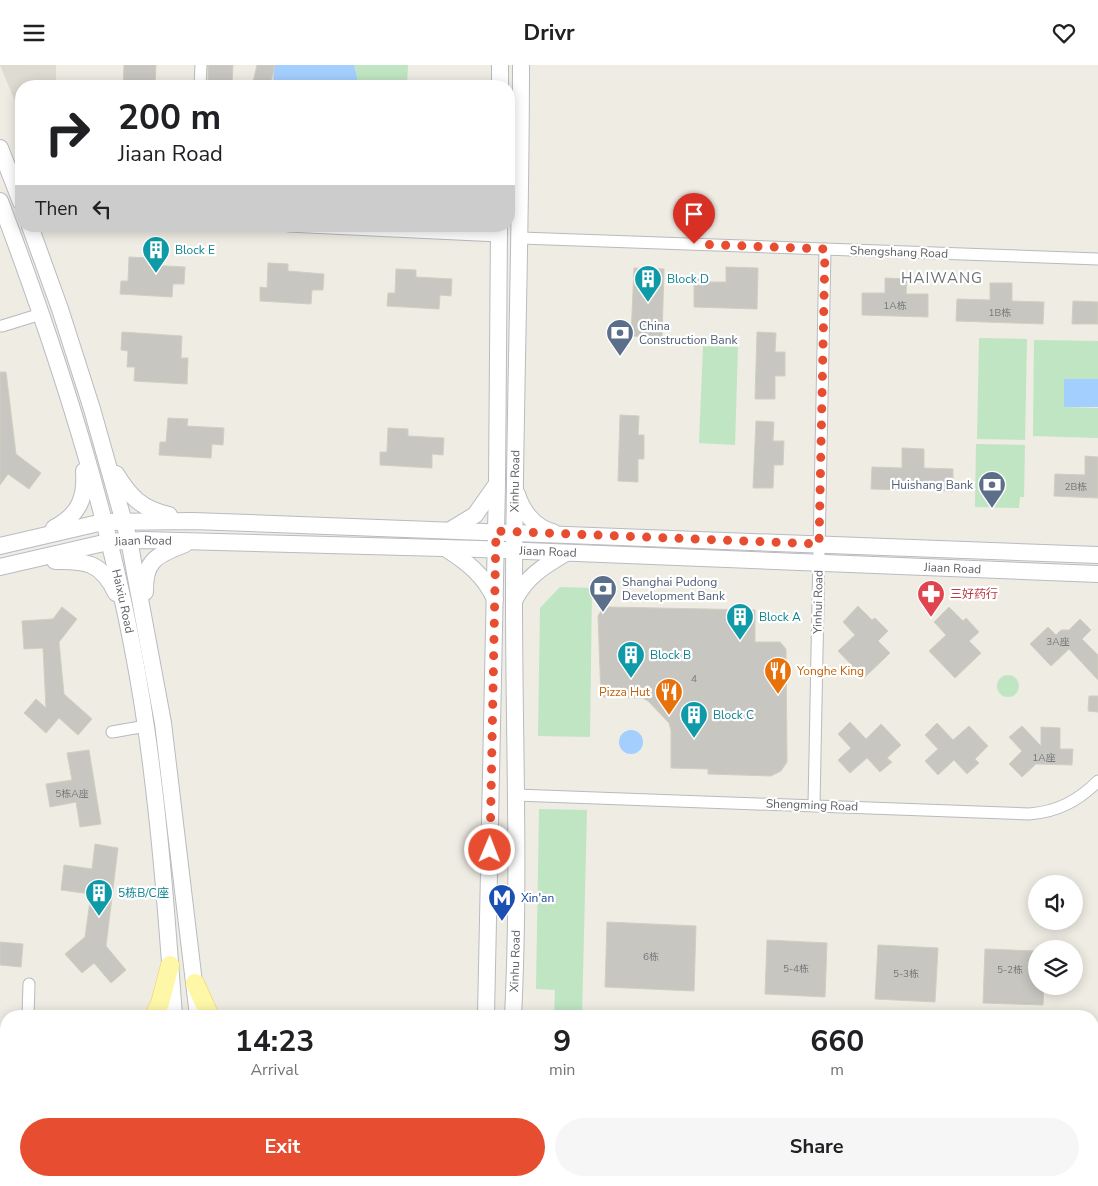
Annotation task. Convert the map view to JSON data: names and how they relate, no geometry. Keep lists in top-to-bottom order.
{
  "streets": {
    "main road": ["Xinhu Road", "Jiaan Road", "Haixiu Road"],
    "street": ["Shengshang Road", "Yinhui Road", "Shengming Road"]
  },
  "crossings": [
    ["Shengshang Road", "Xinhu Road"],
    ["Shengshang Road", "Yinhui Road"],
    ["Xinhu Road", "Jiaan Road"],
    ["Xinhu Road", "Shengming Road"],
    ["Jiaan Road", "Haixiu Road"],
    ["Jiaan Road", "Yinhui Road"],
    ["Yinhui Road", "Shengming Road"]
  ],
  "districts": ["HAIWANG"],
  "places": {
    "building": [
      "Block E",
      "Block D",
      "Block A",
      "Block B",
      "Block C",
      "5栋B/C座"
    ],
    "bank": ["China Construction Bank", "Huishang Bank", "Shanghai Pudong Development Bank"],
    "pharmacy": ["三好药行"],
    "restaurant": ["Yonghe King", "Pizza Hut"],
    "metro station": ["Xin'an"]
  },
  "house_numbers": [
    "1A栋",
    "1B栋",
    "2B栋",
    "3A座",
    "4",
    "1A座",
    "5栋A座",
    "6栋",
    "5-4栋",
    "5-2栋",
    "5-3栋"
  ],
  "page": {
    "header": "Drivr",
    "turn": ["200 m", "Jiaan Road"],
    "then": "Then",
    "eta": [
      "14:23",
      "Arrival",
      "9",
      "min",
      "660",
      "m"
    ],
    "buttons": ["Exit", "Share"]
  }
}
